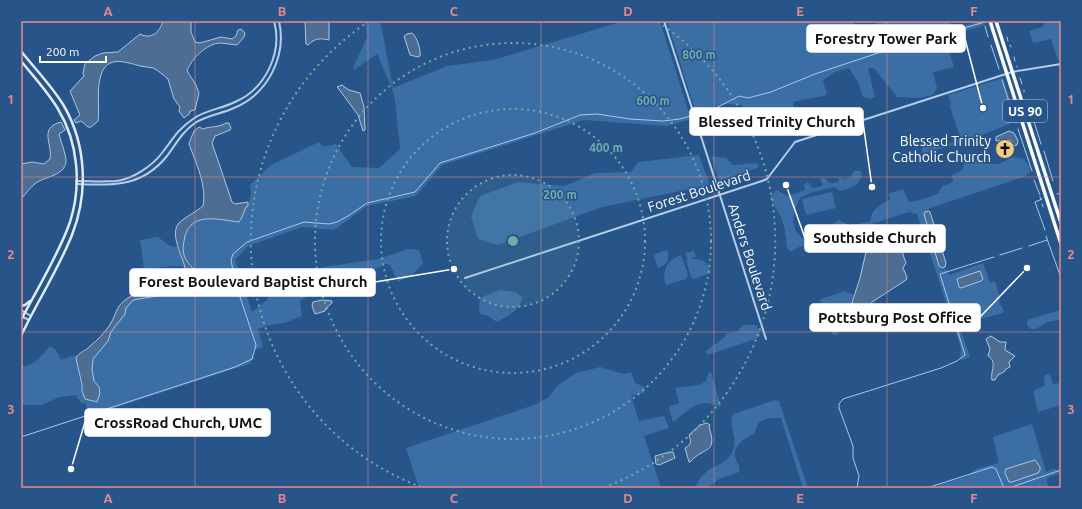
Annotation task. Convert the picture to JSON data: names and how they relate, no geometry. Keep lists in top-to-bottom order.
{
  "streets": {
    "highway": ["US 90"],
    "street": ["Forest Boulevard", "Anders Boulevard"]
  },
  "crossings": [
    ["US 90", "Forest Boulevard"],
    ["Forest Boulevard", "Anders Boulevard"]
  ],
  "places": {
    "other": [
      "Forestry Tower Park",
      "Southside Church",
      "Blessed Trinity Church",
      "Pottsburg Post Office",
      "Forest Boulevard Baptist Church",
      "CrossRoad Church, UMC"
    ],
    "church": ["Blessed Trinity Catholic Church"]
  },
  "scale_bar": "200 m",
  "grid": {
    "columns": [
      "A",
      "B",
      "C",
      "D",
      "E",
      "F"
    ],
    "rows": ["1", "2", "3"]
  },
  "rings": [
    "800 m",
    "600 m",
    "400 m",
    "200 m"
  ]
}
